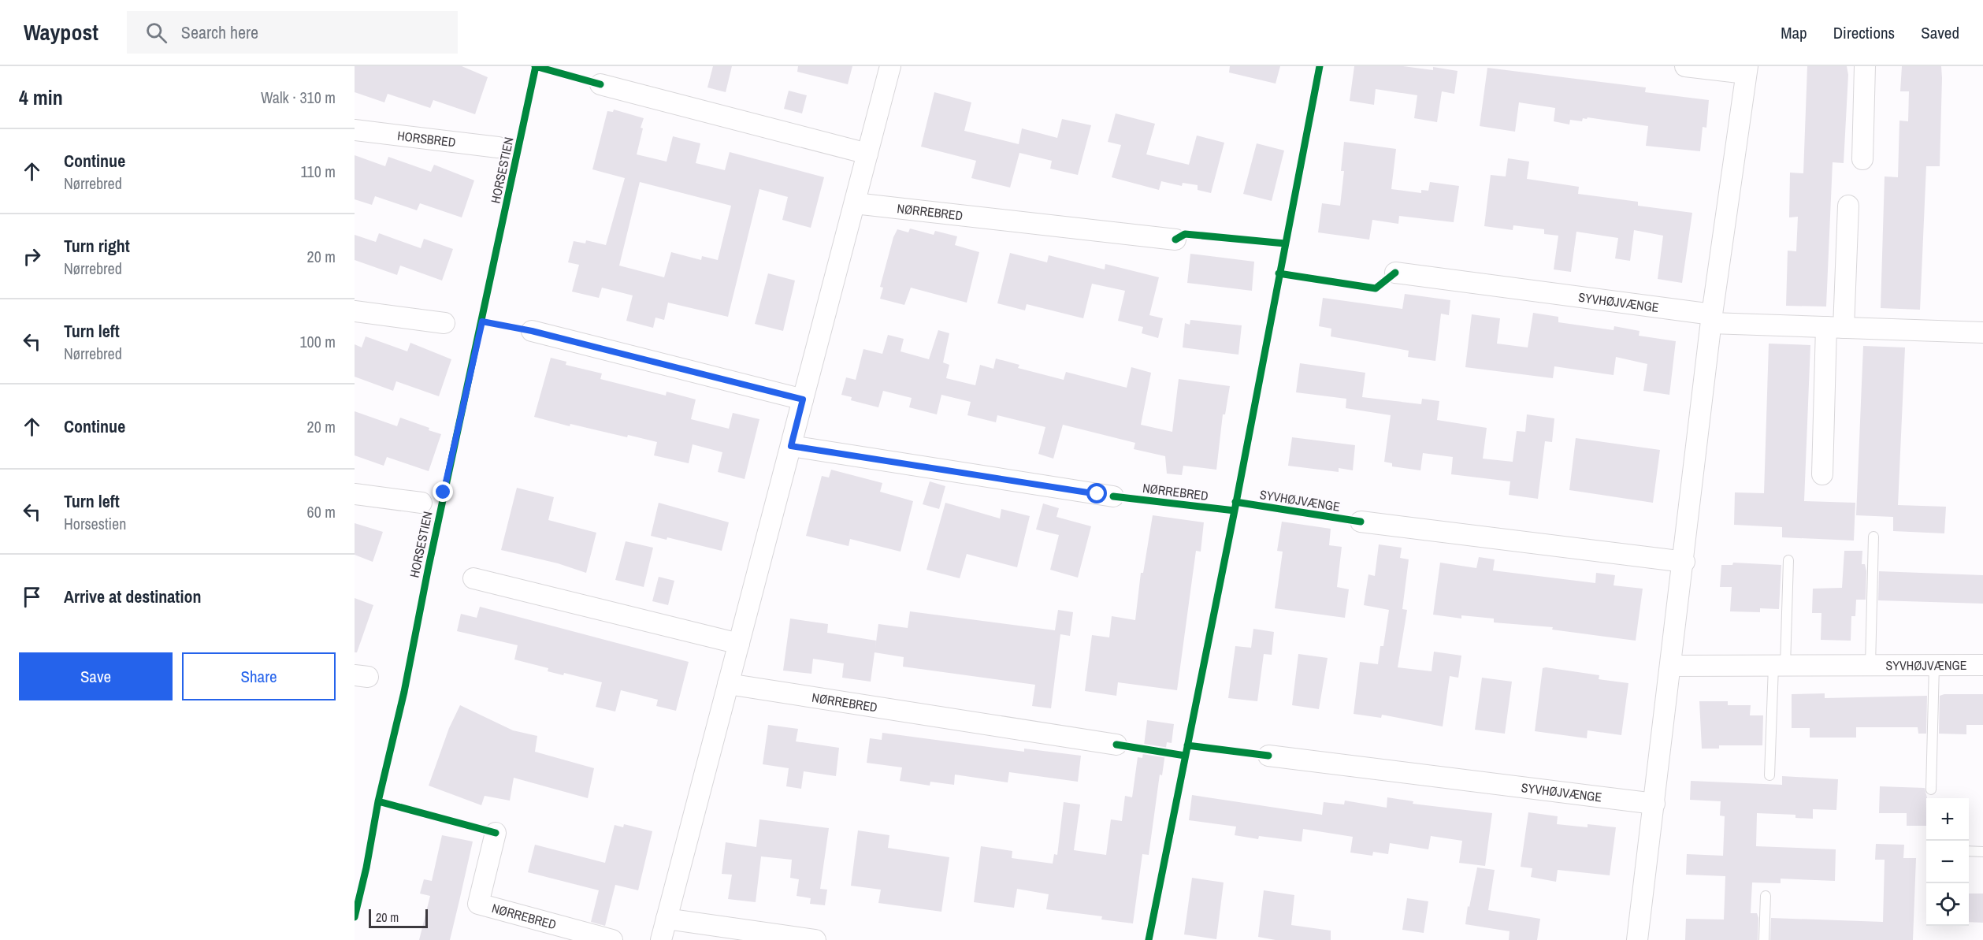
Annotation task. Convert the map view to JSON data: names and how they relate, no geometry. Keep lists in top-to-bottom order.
{
  "streets": {
    "street": ["HORSBRED", "NØRREBRED", "SYVHØJVÆNGE"],
    "cycle path": ["HORSESTIEN"]
  },
  "scale_bar": "20 m",
  "page": {
    "header": "Waypost",
    "search": "Search here",
    "nav": ["Map", "Directions", "Saved"],
    "heading": ["4 min", "Walk · 310 m"],
    "list": [
      ["Continue", "Nørrebred", "110 m"],
      ["Turn right", "Nørrebred", "20 m"],
      ["Turn left", "Nørrebred", "100 m"],
      ["Continue", "20 m"],
      ["Turn left", "Horsestien", "60 m"],
      "Arrive at destination"
    ],
    "buttons": ["Save", "Share"],
    "map_buttons": ["+", "−"],
    "scale": "20 m"
  }
}
